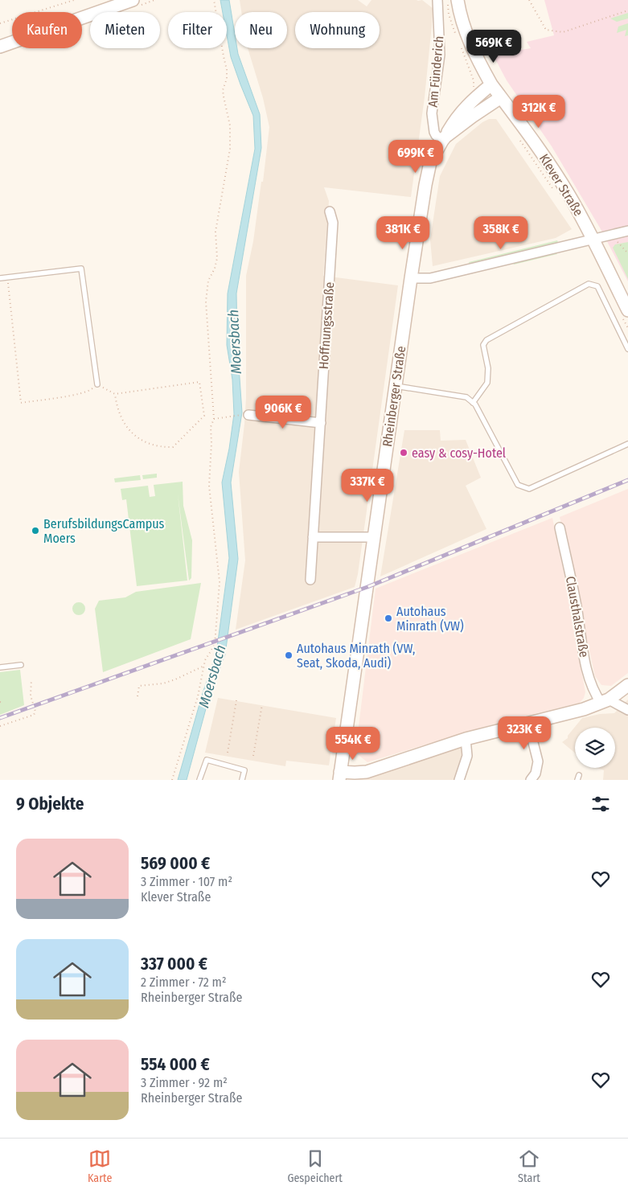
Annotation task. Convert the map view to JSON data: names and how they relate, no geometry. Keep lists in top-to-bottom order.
{
  "streets": {
    "main road": ["Klever Straße", "Rheinberger Straße"],
    "street": ["Am Fünderich", "Hoffnungsstraße", "Clausthalstraße"]
  },
  "crossings": [
    ["Am Fünderich", "Rheinberger Straße"],
    ["Klever Straße", "Rheinberger Straße"]
  ],
  "water": ["Moersbach"],
  "places": [
    "easy & cosy-Hotel",
    "BerufsbildungsCampus Moers",
    "Autohaus Minrath (VW)",
    "Autohaus Minrath (VW, Seat, Skoda, Audi)"
  ],
  "page": {
    "chip": [
      "Kaufen",
      "Mieten",
      "Filter",
      "Neu",
      "Wohnung"
    ],
    "price": [
      "569K €",
      "312K €",
      "699K €",
      "381K €",
      "358K €",
      "906K €",
      "337K €",
      "323K €",
      "554K €"
    ],
    "heading": "9 Objekte",
    "list": [
      {
        "name": "569 000 €",
        "note": "3 Zimmer · 107 m² · Klever Straße"
      },
      {
        "name": "337 000 €",
        "note": "2 Zimmer · 72 m² · Rheinberger Straße"
      },
      {
        "name": "554 000 €",
        "note": "3 Zimmer · 92 m² · Rheinberger Straße"
      }
    ],
    "tabs": ["Karte", "Gespeichert", "Start"]
  }
}
